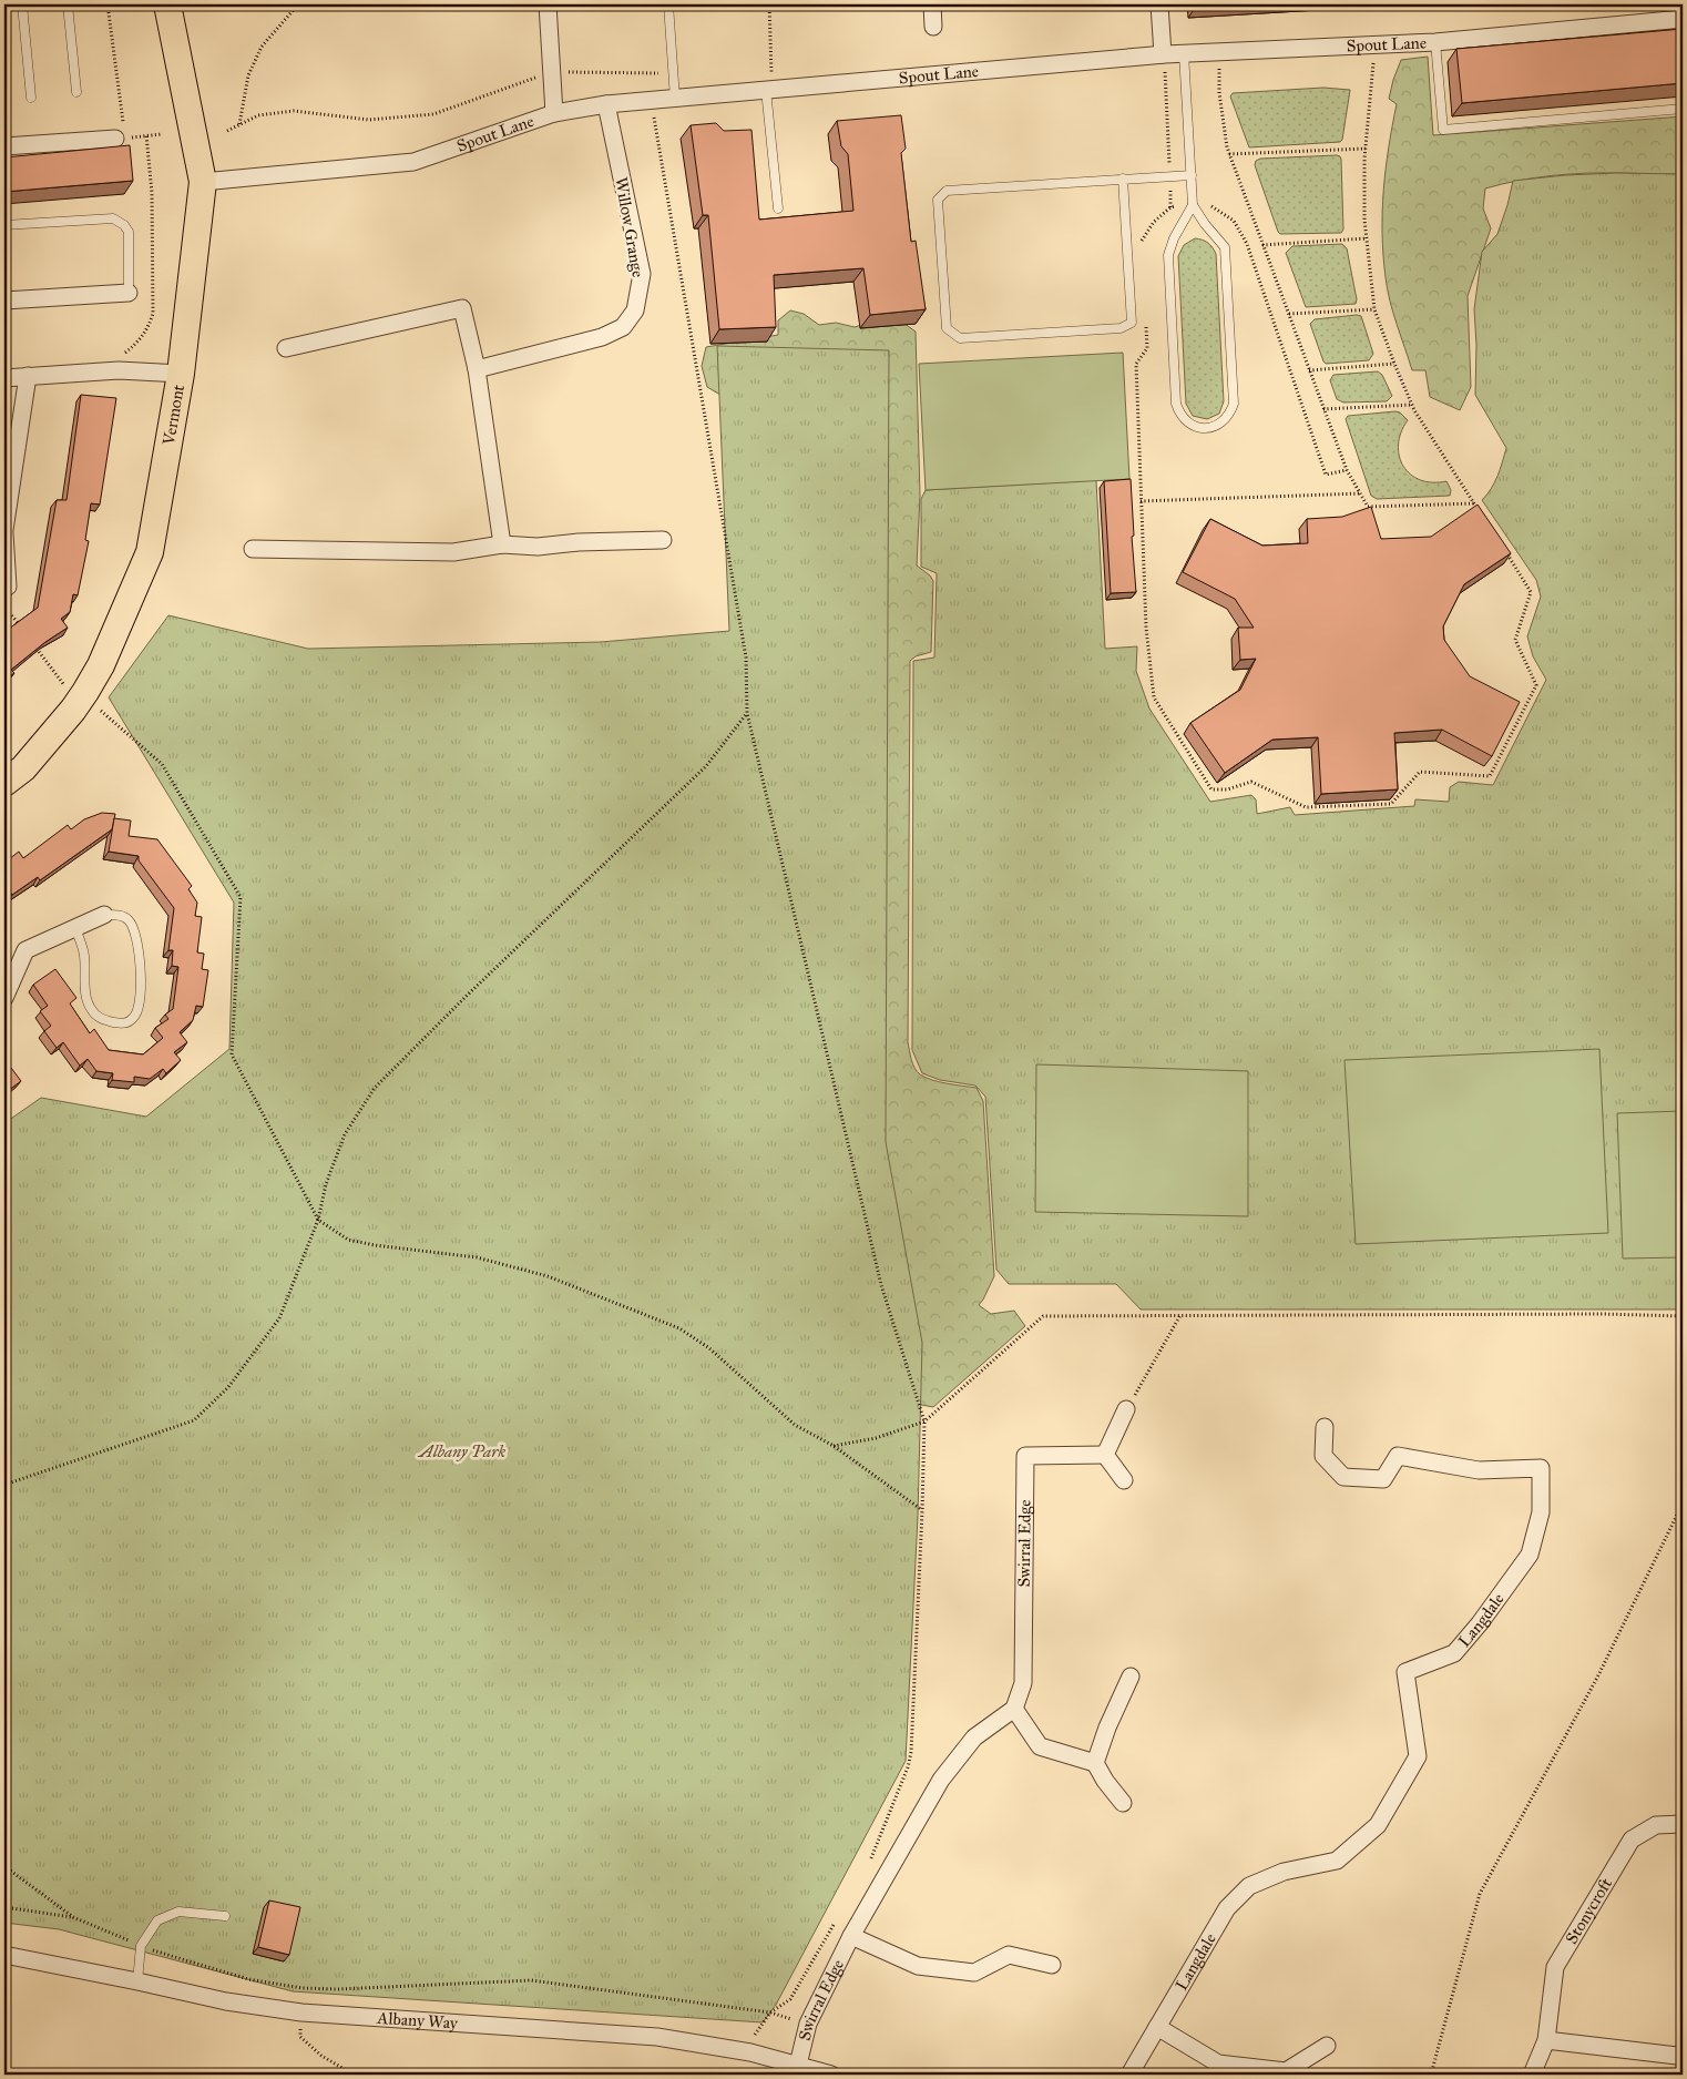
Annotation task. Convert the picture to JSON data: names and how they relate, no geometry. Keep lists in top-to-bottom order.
{
  "streets": {
    "main road": ["Vermont"],
    "street": [
      "Spout Lane",
      "Willow Grange",
      "Swirral Edge",
      "Langdale",
      "Stonycroft",
      "Albany Way"
    ]
  },
  "crossings": [
    ["Spout Lane", "Willow Grange"],
    ["Spout Lane", "Vermont"],
    ["Swirral Edge", "Albany Way"]
  ],
  "parks": ["Albany Park"]
}
